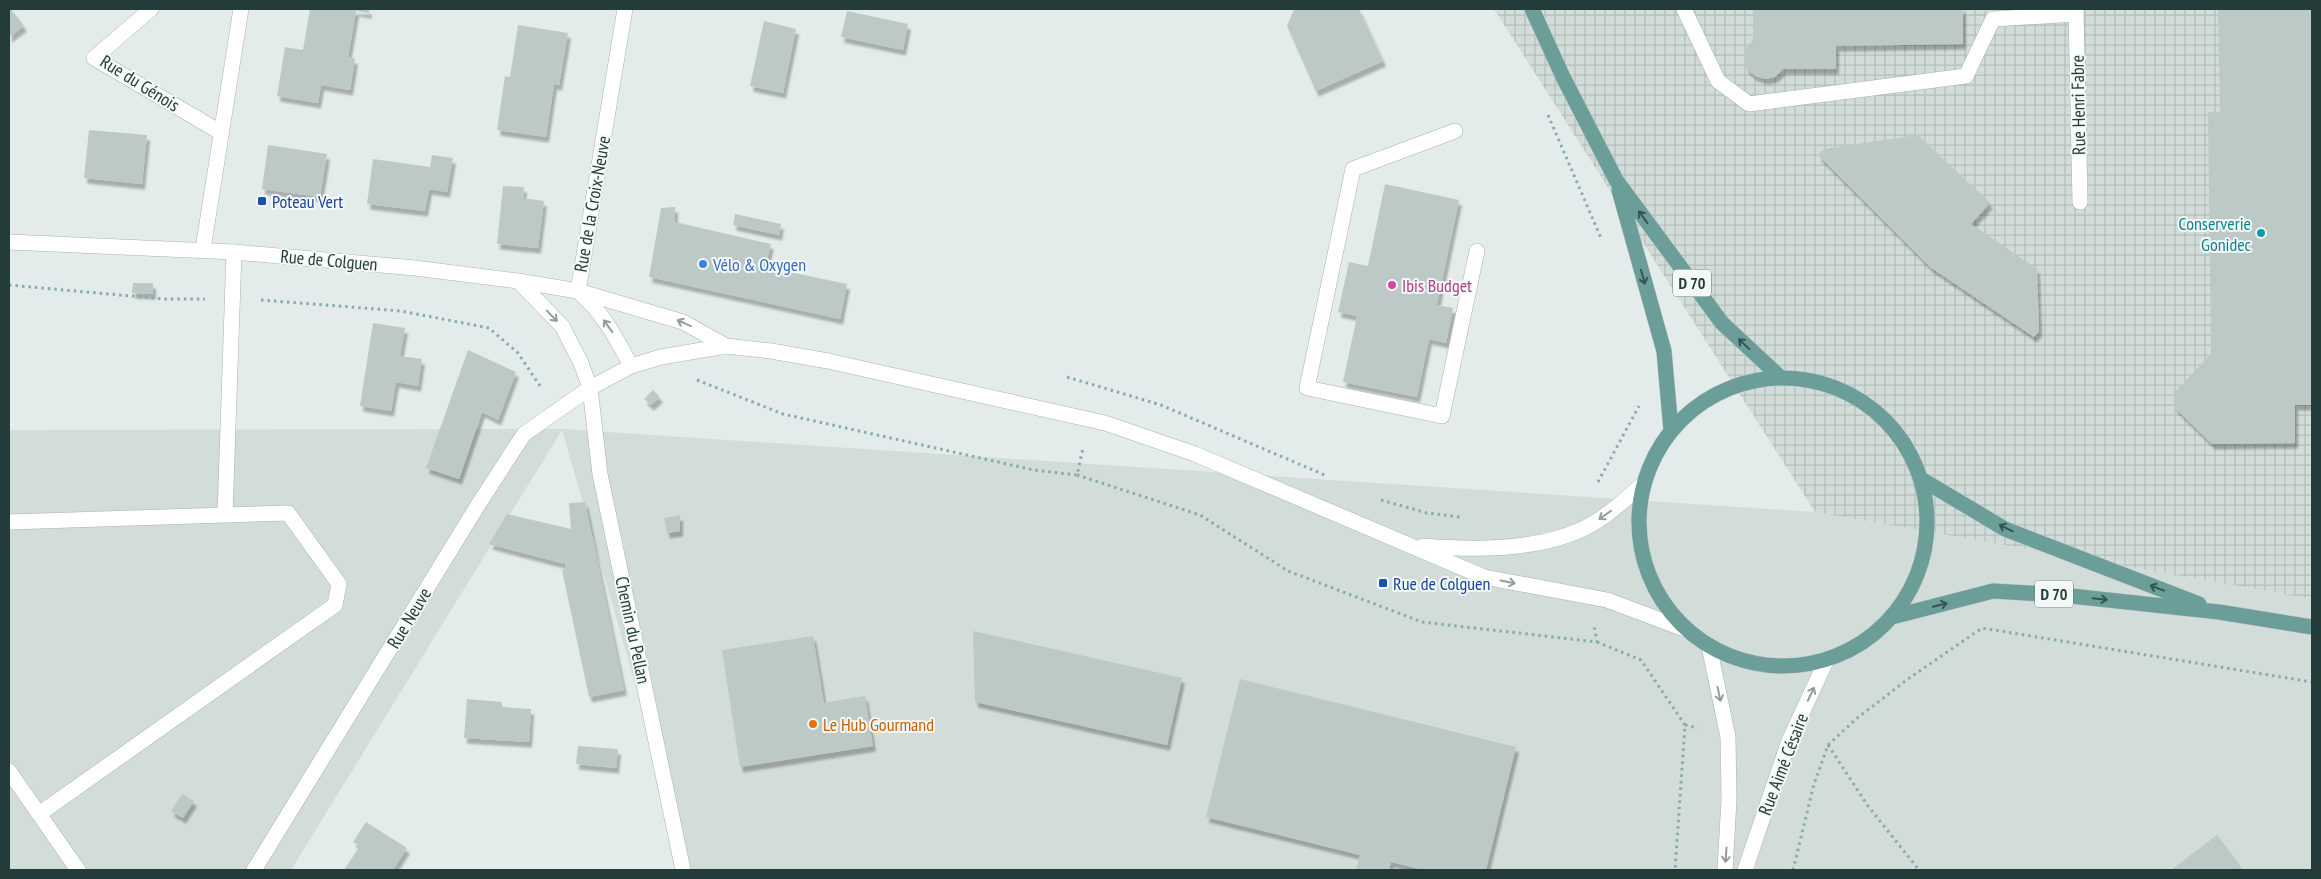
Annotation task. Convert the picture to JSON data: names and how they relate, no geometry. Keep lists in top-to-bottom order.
{
  "streets": {
    "main road": ["D 70"],
    "street": [
      "Rue du Génois",
      "Rue Henri Fabre",
      "Rue de la Croix-Neuve",
      "Rue de Colguen",
      "Rue Neuve",
      "Chemin du Pellan",
      "Rue Aimé Césaire"
    ]
  },
  "crossings": [
    ["Rue de la Croix-Neuve", "Rue de Colguen"],
    ["Rue Neuve", "Chemin du Pellan"]
  ],
  "one_way": ["Rue Aimé Césaire"],
  "places": {
    "transit": ["Poteau Vert", "Rue de Colguen"],
    "other": [
      "Conserverie Gonidec",
      "Vélo & Oxygen",
      "Ibis Budget",
      "Le Hub Gourmand"
    ]
  }
}
